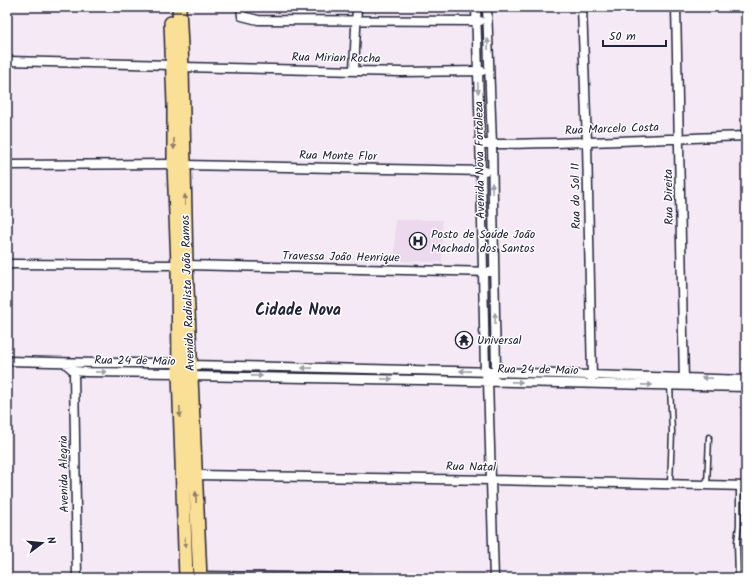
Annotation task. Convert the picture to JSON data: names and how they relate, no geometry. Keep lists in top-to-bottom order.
{
  "streets": {
    "main road": ["Avenida Radialista João Ramos"],
    "street": [
      "Rua Mirian Rocha",
      "Rua Marcelo Costa",
      "Rua Monte Flor",
      "Avenida Nova Fortaleza",
      "Rua do Sol II",
      "Rua Direita",
      "Travessa João Henrique",
      "Rua 24 de Maio",
      "Rua Natal",
      "Avenida Alegria"
    ]
  },
  "crossings": [
    ["Rua Mirian Rocha", "Avenida Nova Fortaleza"],
    ["Rua Mirian Rocha", "Avenida Radialista João Ramos"],
    ["Rua Marcelo Costa", "Avenida Nova Fortaleza"],
    ["Rua Marcelo Costa", "Rua do Sol II"],
    ["Rua Marcelo Costa", "Rua Direita"],
    ["Rua Monte Flor", "Avenida Nova Fortaleza"],
    ["Rua Monte Flor", "Avenida Radialista João Ramos"],
    ["Avenida Nova Fortaleza", "Travessa João Henrique"],
    ["Avenida Nova Fortaleza", "Rua 24 de Maio"],
    ["Avenida Nova Fortaleza", "Rua Natal"],
    ["Rua do Sol II", "Rua 24 de Maio"],
    ["Rua Direita", "Rua 24 de Maio"],
    ["Travessa João Henrique", "Avenida Radialista João Ramos"],
    ["Avenida Radialista João Ramos", "Rua 24 de Maio"],
    ["Avenida Radialista João Ramos", "Rua Natal"],
    ["Rua 24 de Maio", "Avenida Alegria"]
  ],
  "districts": ["Cidade Nova"],
  "places": {
    "hospital": ["Posto de Saúde João Machado dos Santos"],
    "temple": ["Universal"]
  },
  "scale_bar": "50 m",
  "north": "right"
}
